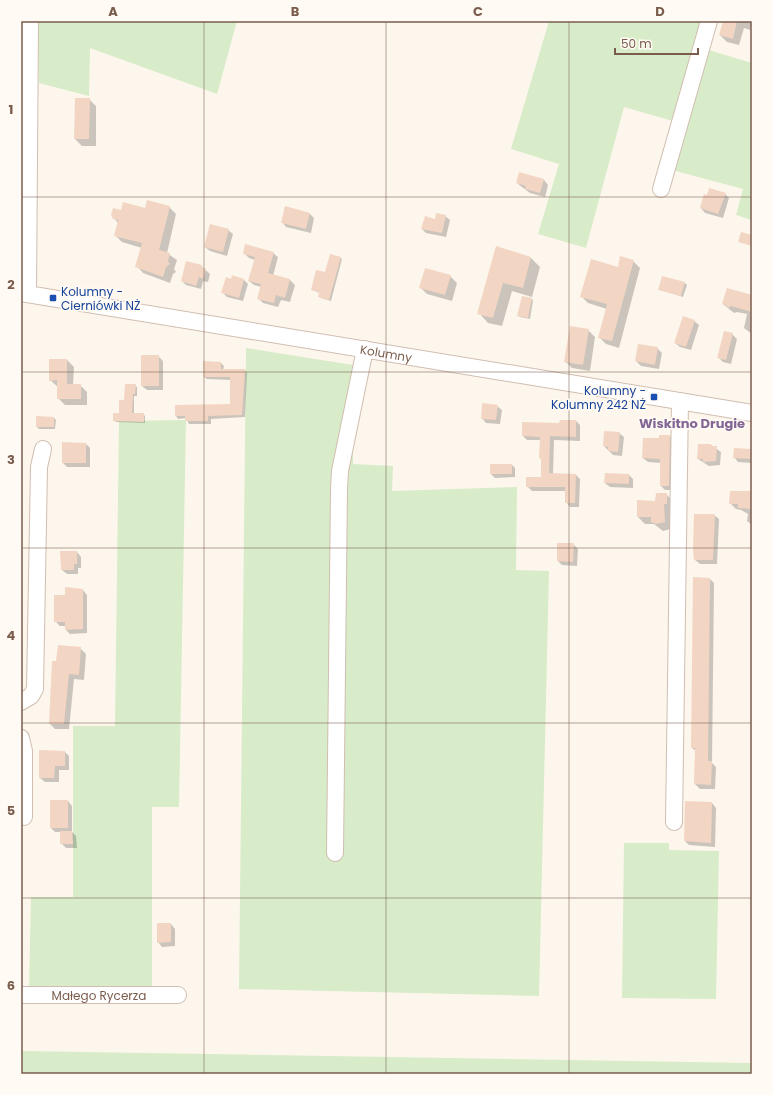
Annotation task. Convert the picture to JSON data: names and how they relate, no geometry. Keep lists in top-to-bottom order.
{
  "streets": {
    "street": ["Kolumny", "Małego Rycerza"]
  },
  "districts": ["Wiskitno Drugie"],
  "places": {
    "transit": ["Kolumny - Cierniówki NŻ", "Kolumny - Kolumny 242 NŻ"]
  },
  "scale_bar": "50 m",
  "grid": {
    "columns": [
      "A",
      "B",
      "C",
      "D"
    ],
    "rows": [
      "1",
      "2",
      "3",
      "4",
      "5",
      "6"
    ]
  }
}
